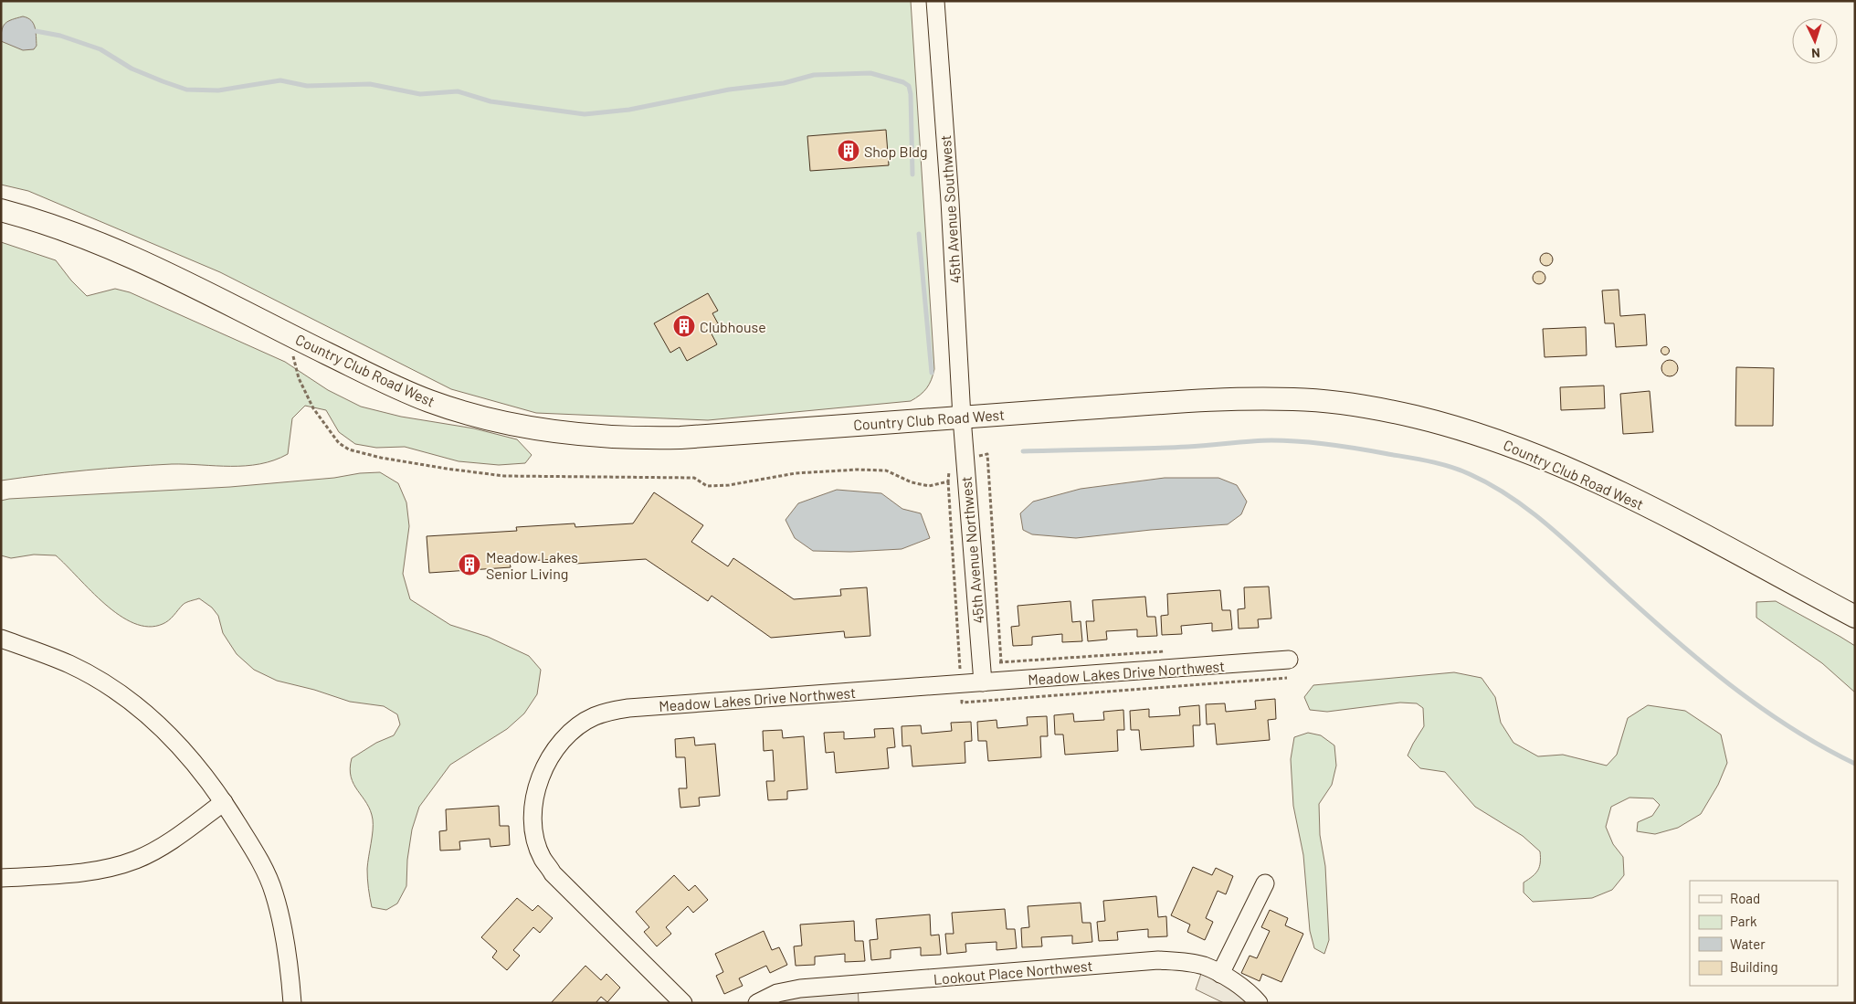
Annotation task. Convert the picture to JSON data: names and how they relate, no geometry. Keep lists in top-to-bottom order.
{
  "streets": {
    "main road": ["Country Club Road West"],
    "street": [
      "45th Avenue Southwest",
      "45th Avenue Northwest",
      "Meadow Lakes Drive Northwest",
      "Lookout Place Northwest"
    ]
  },
  "crossings": [
    ["45th Avenue Southwest", "Country Club Road West"],
    ["45th Avenue Southwest", "45th Avenue Northwest"],
    ["Country Club Road West", "45th Avenue Northwest"],
    ["45th Avenue Northwest", "Meadow Lakes Drive Northwest"]
  ],
  "places": {
    "building": ["Shop Bldg", "Clubhouse", "Meadow Lakes Senior Living"]
  },
  "legend": [
    "Road",
    "Park",
    "Water",
    "Building"
  ],
  "north": "bottom"
}
